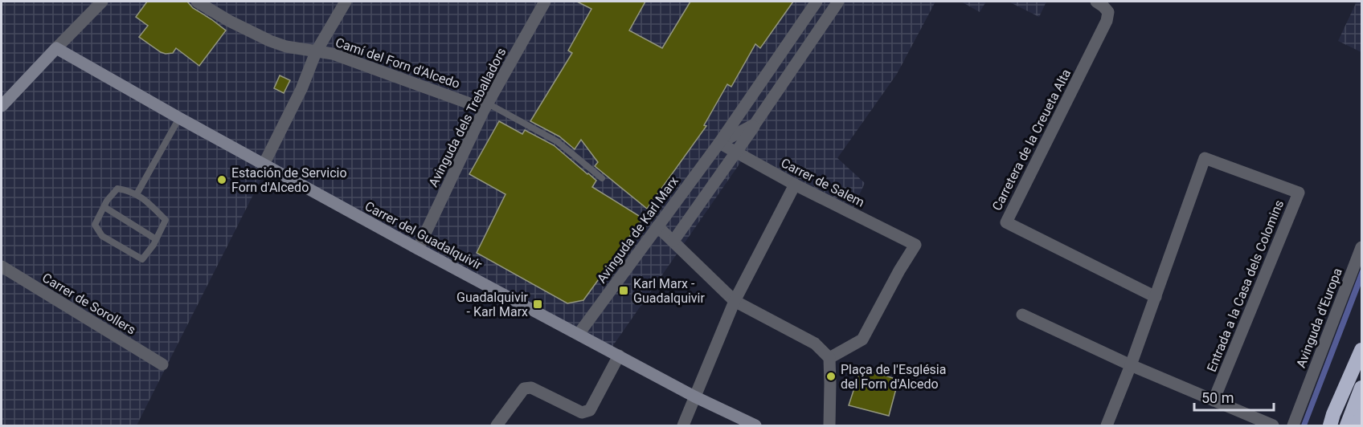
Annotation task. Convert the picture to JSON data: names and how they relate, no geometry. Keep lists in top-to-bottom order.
{
  "streets": {
    "street": [
      "Camí del Forn d'Alcedo",
      "Avinguda dels Treballadors",
      "Carretera de la Creueta Alta",
      "Carrer de Salem",
      "Avinguda de Karl Marx",
      "Carrer del Guadalquivir",
      "Entrada a la Casa dels Colomins",
      "Carrer de Sorollers",
      "Avinguda d'Europa"
    ]
  },
  "crossings": [
    ["Camí del Forn d'Alcedo", "Avinguda dels Treballadors"],
    ["Avinguda dels Treballadors", "Carrer del Guadalquivir"],
    ["Carretera de la Creueta Alta", "Entrada a la Casa dels Colomins"],
    ["Carrer de Salem", "Avinguda de Karl Marx"],
    ["Avinguda de Karl Marx", "Carrer del Guadalquivir"]
  ],
  "places": {
    "other": ["Estación de Servicio Forn d'Alcedo", "Plaça de l'Església del Forn d'Alcedo"],
    "transit": ["Karl Marx - Guadalquivir", "Guadalquivir - Karl Marx"]
  },
  "scale_bar": "50 m"
}
